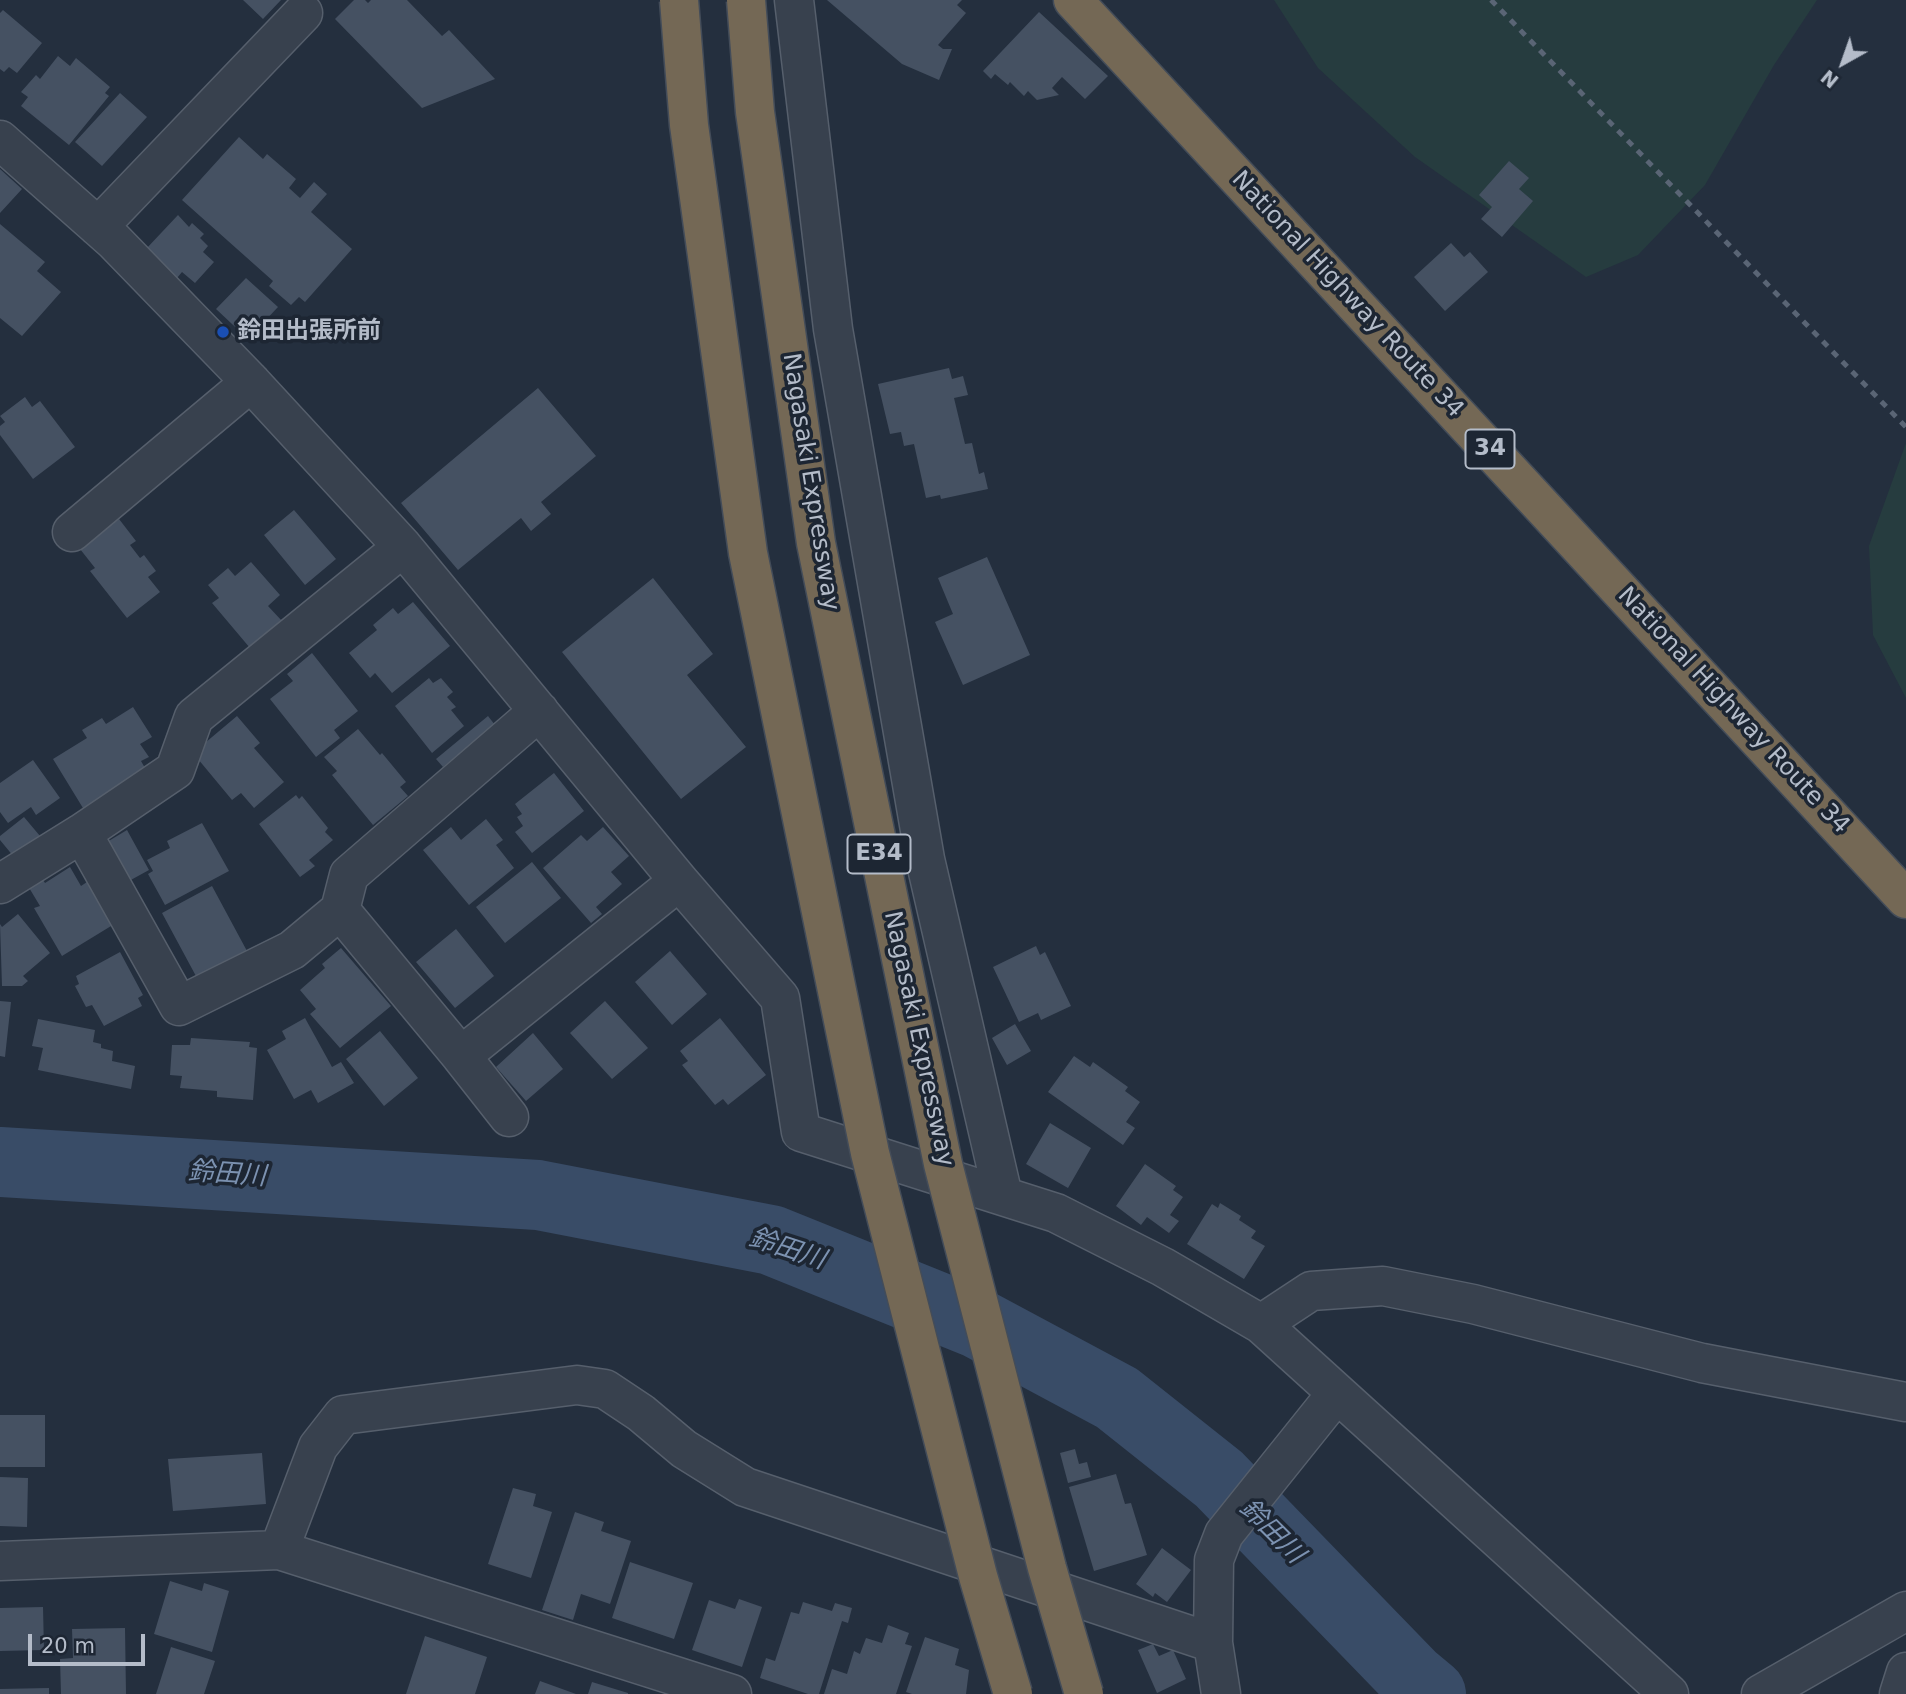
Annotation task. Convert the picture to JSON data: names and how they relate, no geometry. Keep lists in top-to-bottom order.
{
  "streets": {
    "highway": [
      "National Highway Route 34",
      "34",
      "Nagasaki Expressway",
      "E34"
    ]
  },
  "water": ["鈴田川"],
  "places": ["鈴田出張所前"],
  "scale_bar": "20 m",
  "north": "bottom left"
}
